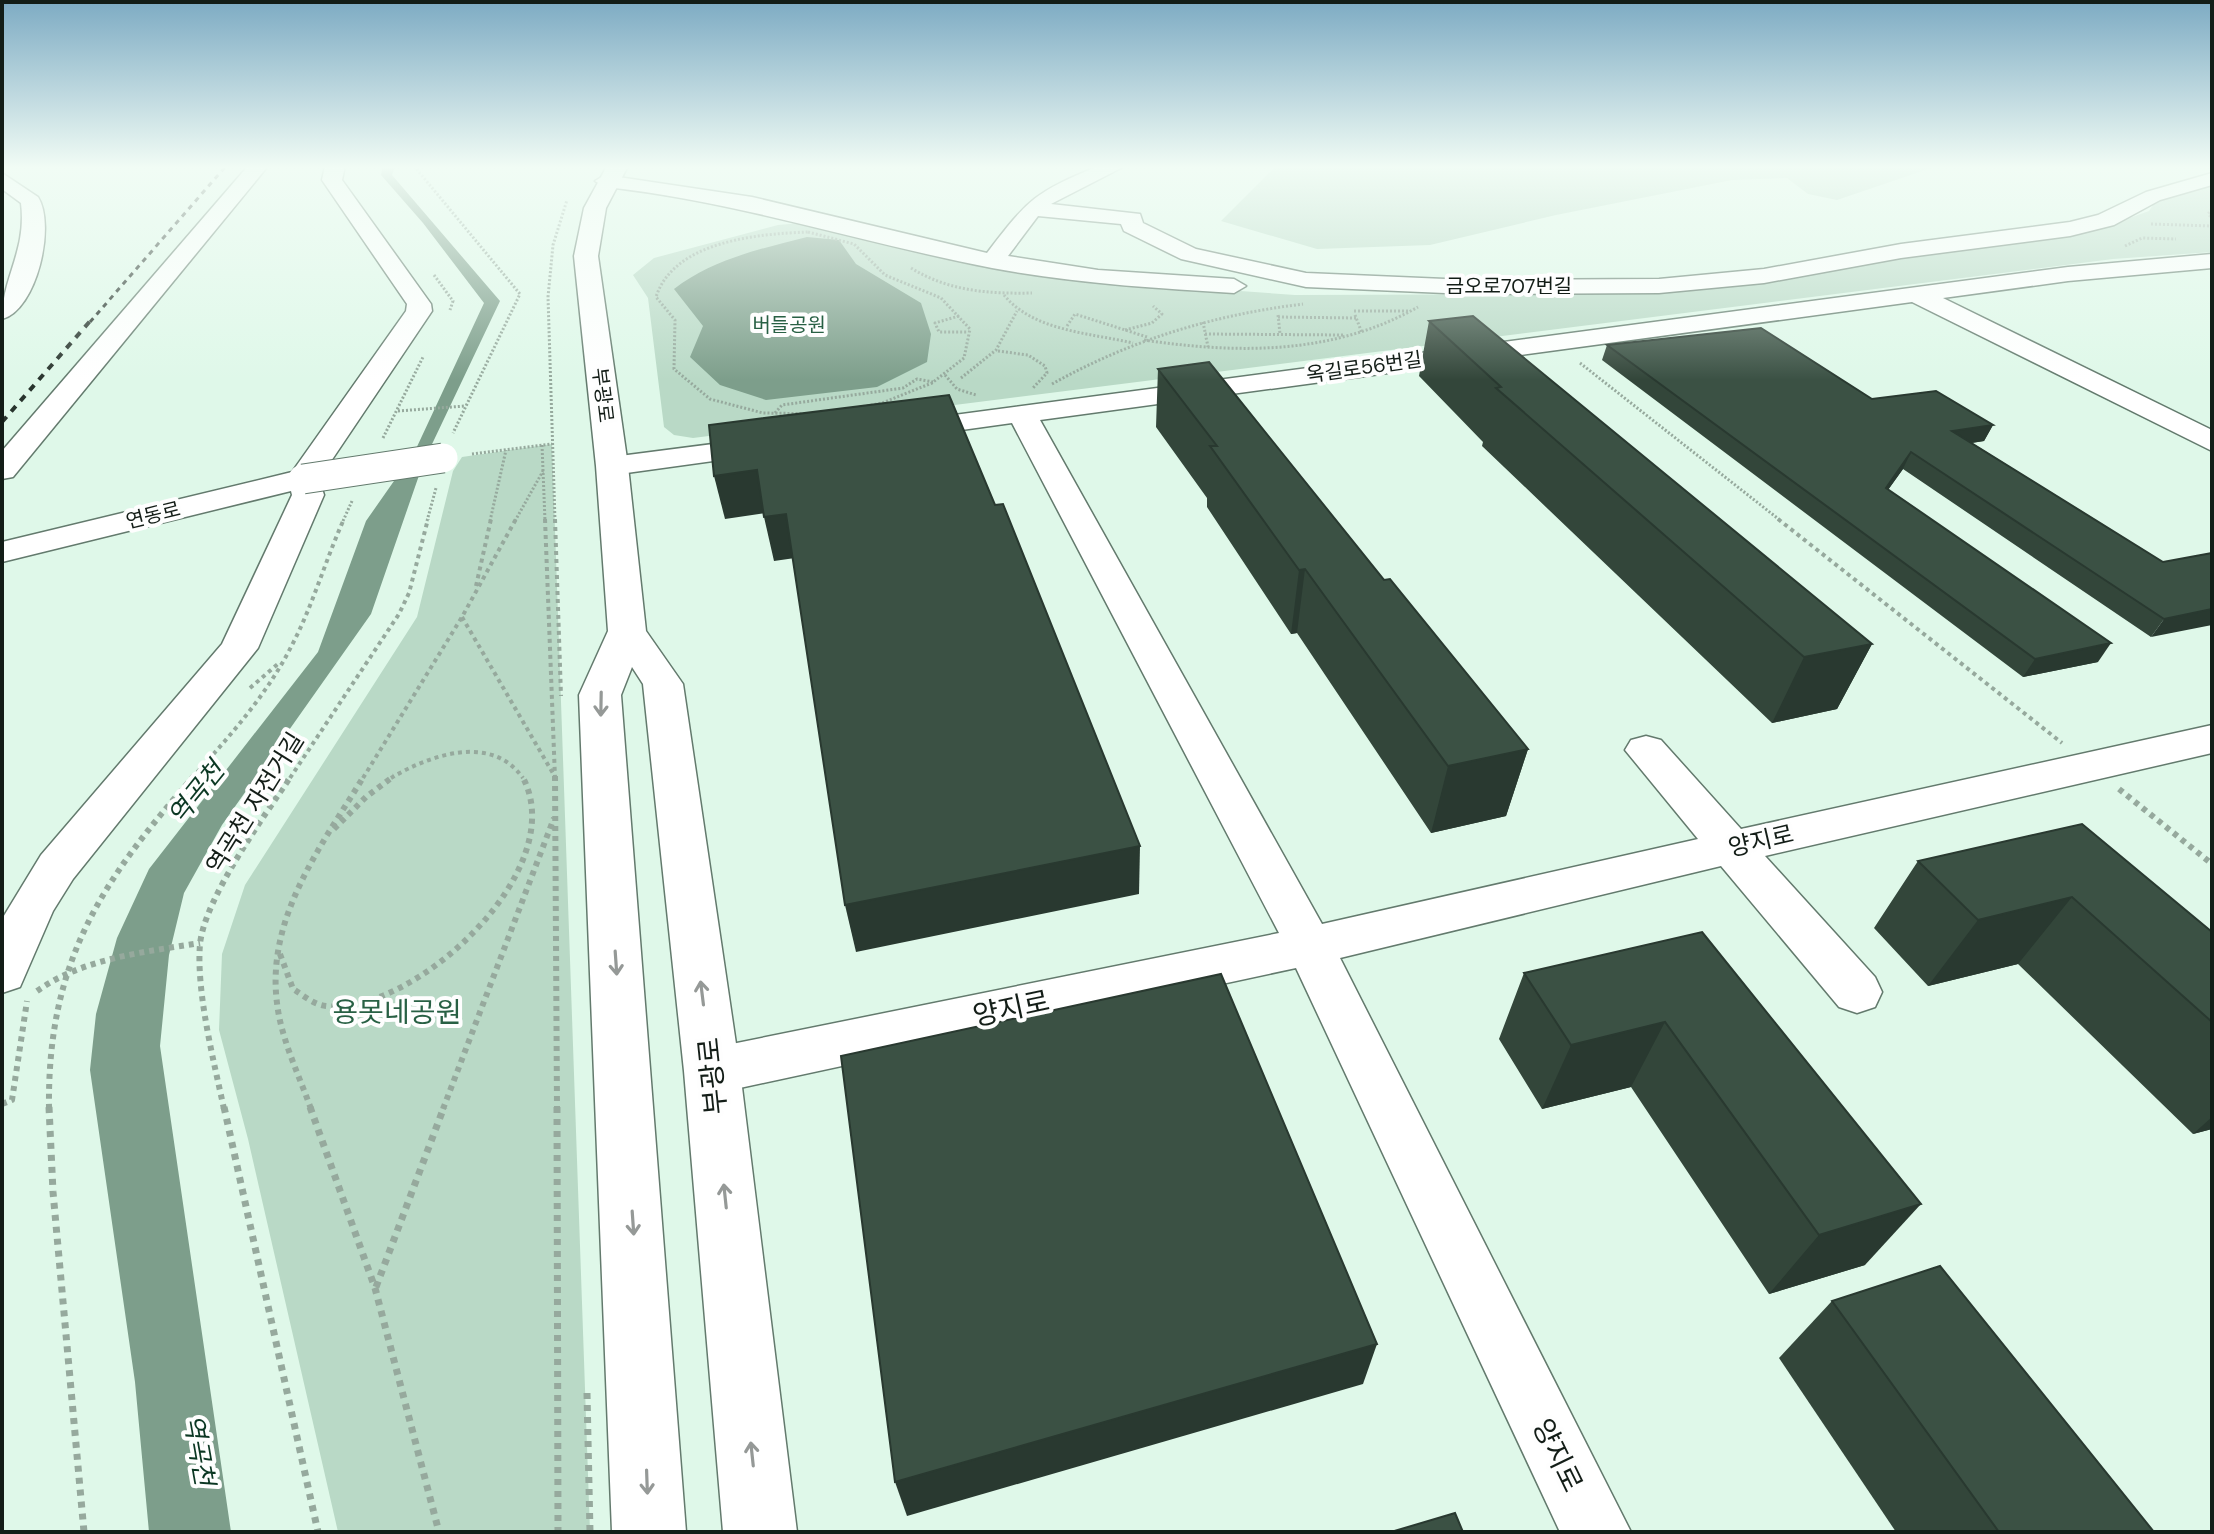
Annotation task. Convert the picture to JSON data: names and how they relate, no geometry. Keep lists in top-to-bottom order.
{
  "streets": {
    "main road": ["부광로"],
    "street": [
      "금오로707번길",
      "옥길로56번길",
      "연동로",
      "양지로"
    ],
    "path": ["역곡천 자전거길"]
  },
  "crossings": [
    ["옥길로56번길", "양지로"],
    ["부광로", "양지로"],
    ["연동로", "역곡천 자전거길"]
  ],
  "water": ["역곡천"],
  "parks": ["버들공원", "용못네공원"]
}
